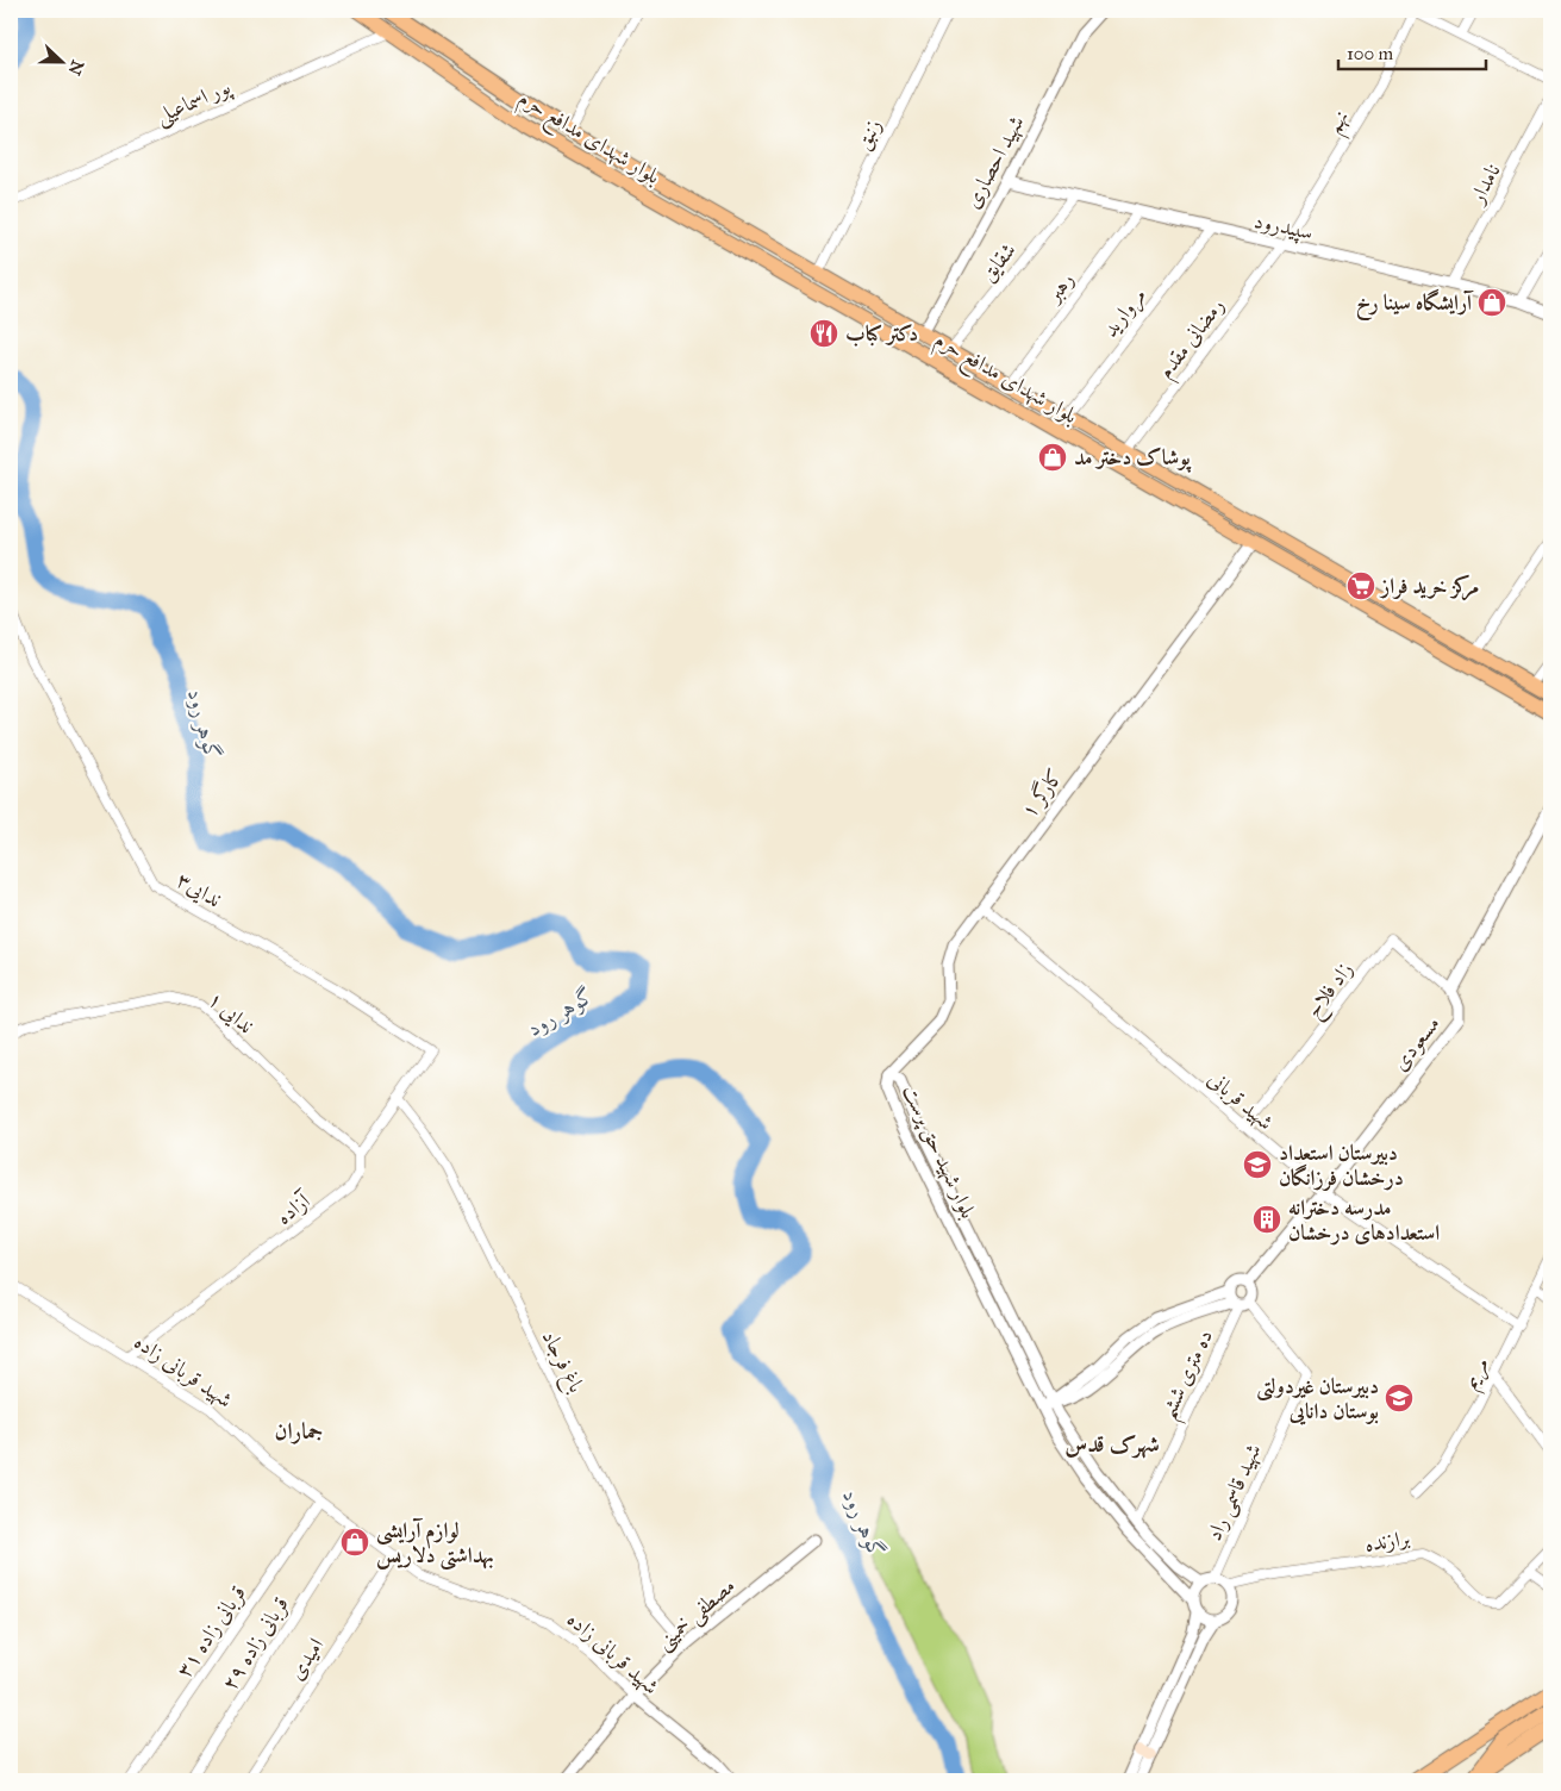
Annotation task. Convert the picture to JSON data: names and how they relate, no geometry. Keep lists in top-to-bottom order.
{
  "streets": {
    "main road": ["بلوار شهدای مدافع حرم"],
    "street": [
      "پور اسماعیلی",
      "نهم",
      "زنبق",
      "شهید احصاری",
      "نامدار",
      "سپیدرود",
      "شقایق",
      "رهبر",
      "مروارید",
      "رمضانی مقدم",
      "کارگر ۱",
      "ندایی۳",
      "زاد فلاح",
      "ندایی ۱",
      "مسعودی",
      "شهید قربانی",
      "بلوار شهید حق پرست",
      "آزاده",
      "باغ فرجاد",
      "شهید قربانی زاده",
      "مریم",
      "ده متری ششم",
      "شهید قاسمی راد",
      "برازنده",
      "مصطفی خمینی",
      "قربانی زاده ۳۱",
      "قربانی زاده ۲۹",
      "امیدی"
    ]
  },
  "crossings": [
    ["پور اسماعیلی", "بلوار شهدای مدافع حرم"],
    ["نهم", "سپیدرود"],
    ["نهم", "رمضانی مقدم"],
    ["زنبق", "بلوار شهدای مدافع حرم"],
    ["بلوار شهدای مدافع حرم", "شهید احصاری"],
    ["بلوار شهدای مدافع حرم", "شقایق"],
    ["بلوار شهدای مدافع حرم", "رهبر"],
    ["بلوار شهدای مدافع حرم", "مروارید"],
    ["بلوار شهدای مدافع حرم", "رمضانی مقدم"],
    ["بلوار شهدای مدافع حرم", "کارگر ۱"],
    ["شهید احصاری", "سپیدرود"],
    ["نامدار", "سپیدرود"],
    ["سپیدرود", "شقایق"],
    ["سپیدرود", "رهبر"],
    ["سپیدرود", "مروارید"],
    ["سپیدرود", "رمضانی مقدم"],
    ["کارگر ۱", "شهید قربانی"],
    ["کارگر ۱", "بلوار شهید حق پرست"],
    ["ندایی۳", "آزاده"],
    ["زاد فلاح", "مسعودی"],
    ["زاد فلاح", "شهید قربانی"],
    ["ندایی ۱", "آزاده"],
    ["مسعودی", "شهید قربانی"],
    ["شهید قربانی", "مریم"],
    ["بلوار شهید حق پرست", "ده متری ششم"],
    ["بلوار شهید حق پرست", "شهید قاسمی راد"],
    ["بلوار شهید حق پرست", "برازنده"],
    ["آزاده", "باغ فرجاد"],
    ["آزاده", "شهید قربانی زاده"],
    ["باغ فرجاد", "مصطفی خمینی"],
    ["شهید قربانی زاده", "مصطفی خمینی"],
    ["شهید قربانی زاده", "قربانی زاده ۳۱"],
    ["شهید قربانی زاده", "قربانی زاده ۲۹"],
    ["شهید قربانی زاده", "امیدی"],
    ["ده متری ششم", "شهید قاسمی راد"],
    ["شهید قاسمی راد", "برازنده"]
  ],
  "districts": ["جماران", "شهرک قدس"],
  "water": ["گوهر رود"],
  "places": {
    "shop": ["آرایشگاه سینا رخ", "پوشاک دختر مد", "لوازم آرایشی بهداشتی دلاریس"],
    "restaurant": ["دکتر کباب"],
    "supermarket": ["مرکز خرید فراز"],
    "school or university": ["دبیرستان استعداد درخشان فرزانگان", "دبیرستان غیردولتی بوستان دانایی"],
    "building": ["مدرسه دخترانه استعدادهای درخشان"]
  },
  "scale_bar": "100 m",
  "north": "right"
}
